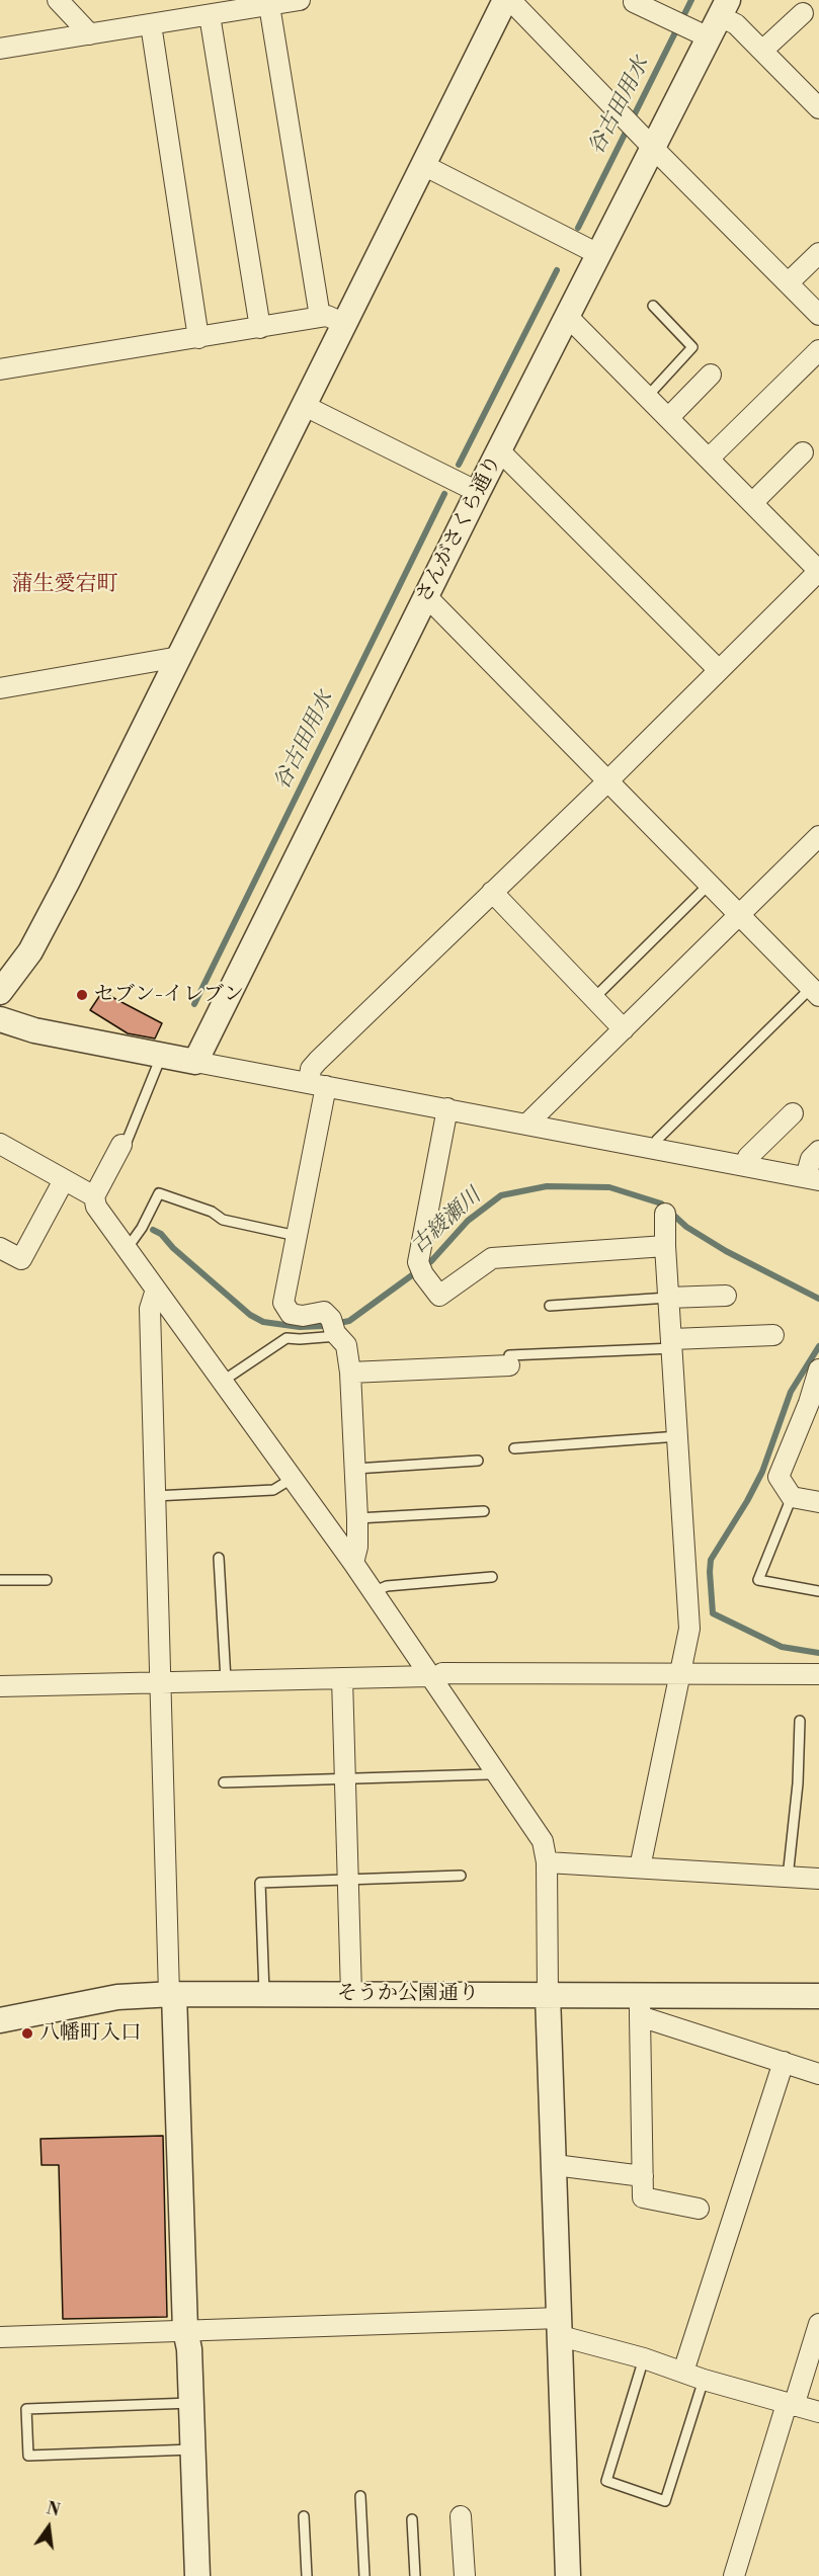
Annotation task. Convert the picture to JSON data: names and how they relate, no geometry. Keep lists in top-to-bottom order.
{
  "streets": {
    "street": ["さんがさくら通り", "そうか公園通り"]
  },
  "districts": ["蒲生愛宕町"],
  "water": ["谷古田用水", "古綾瀬川"],
  "places": ["セブン-イレブン", "八幡町入口"],
  "north": "top"
}
